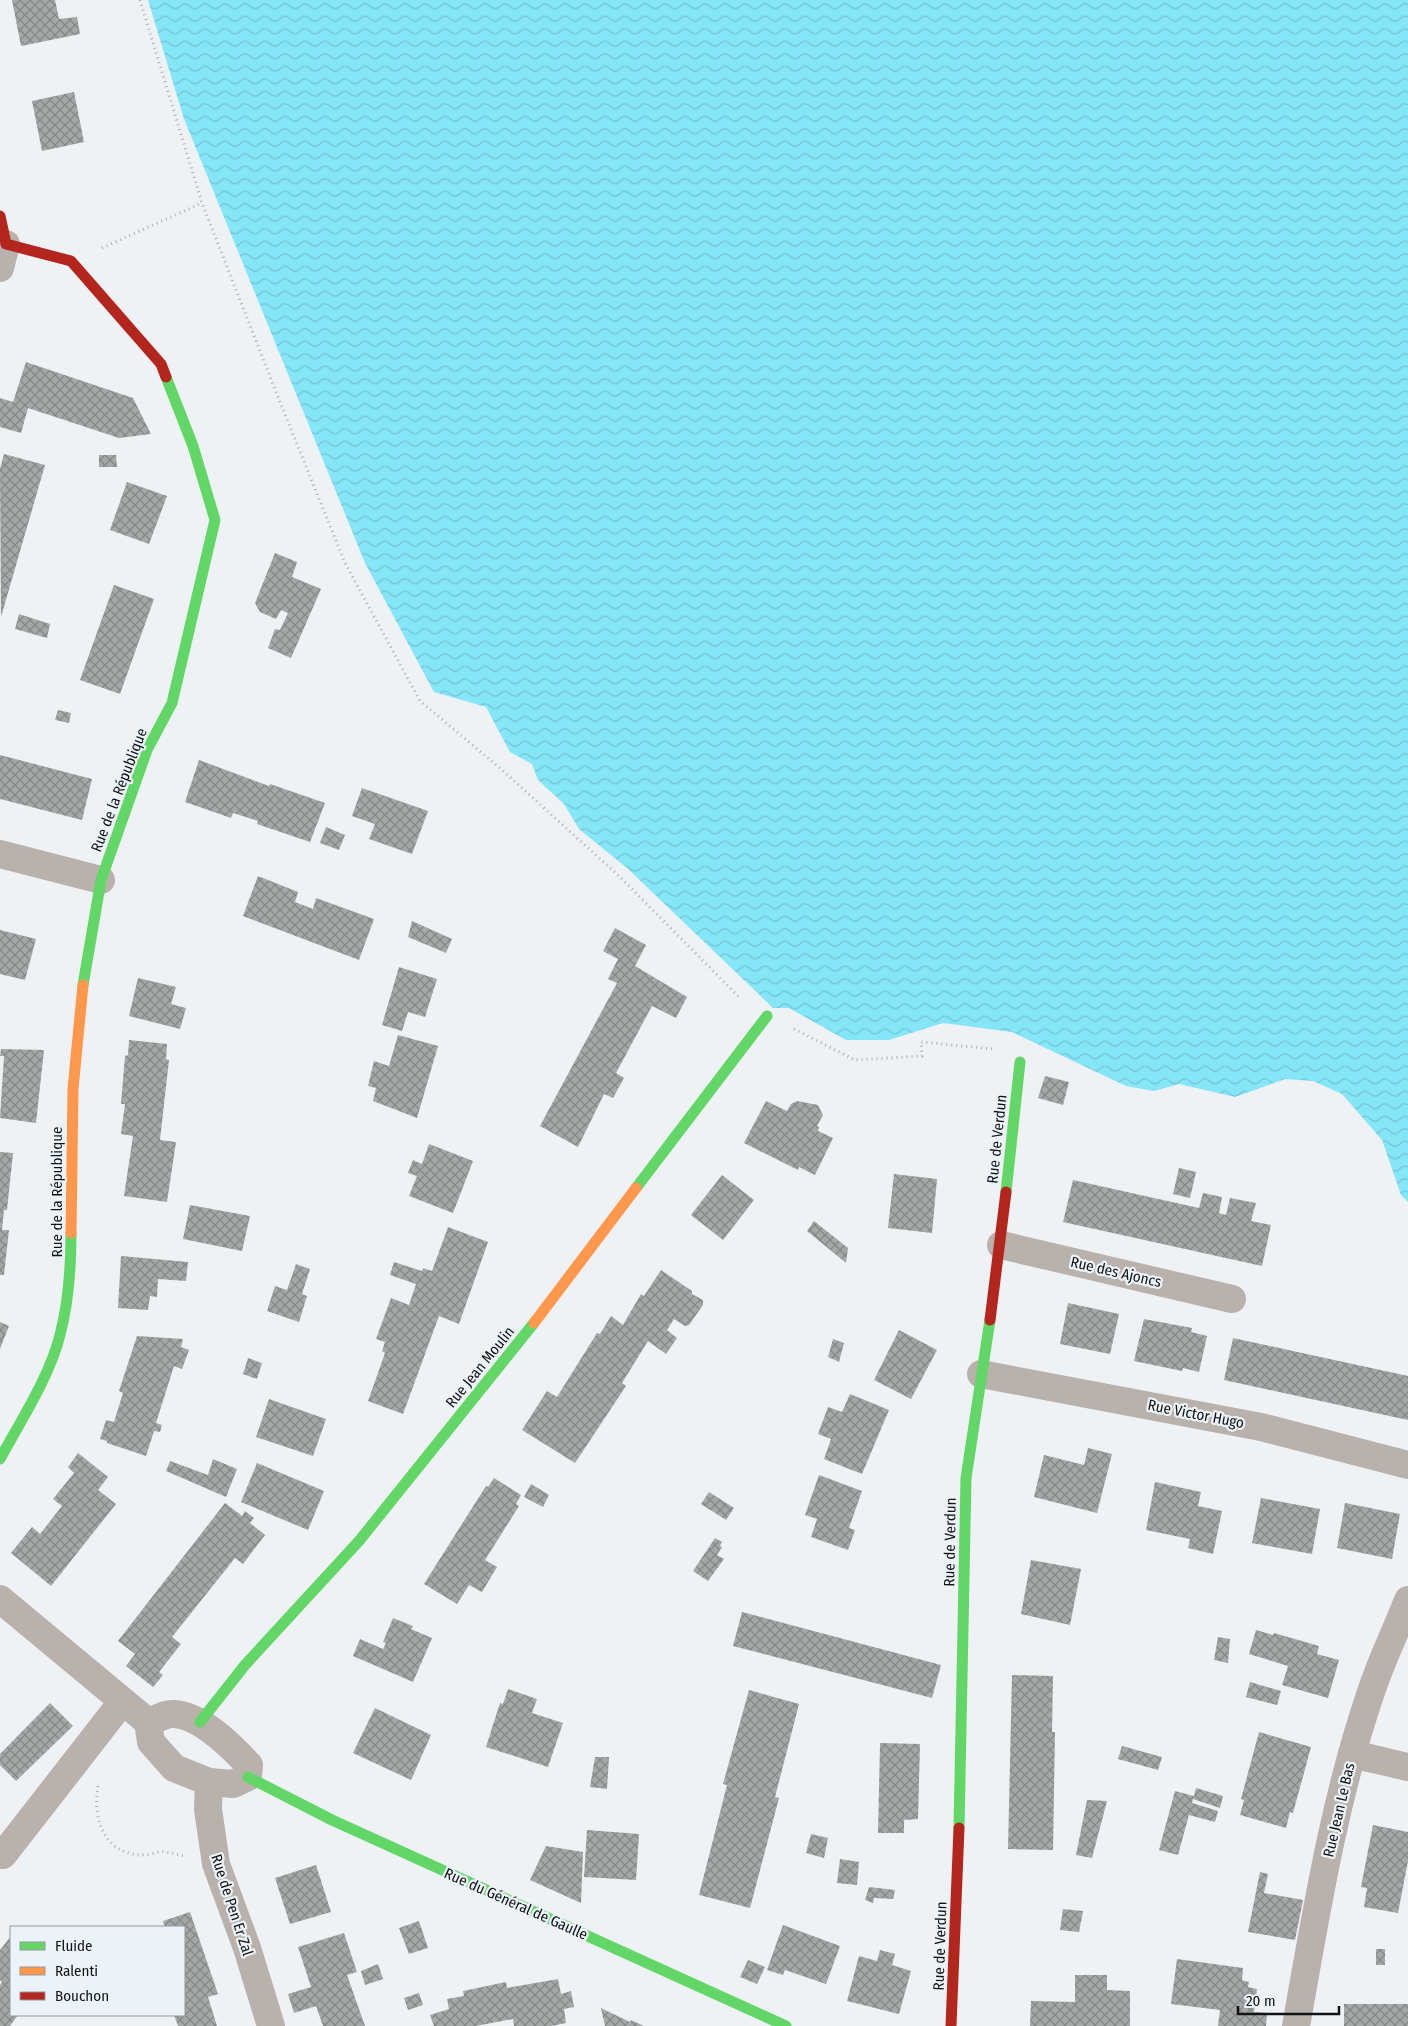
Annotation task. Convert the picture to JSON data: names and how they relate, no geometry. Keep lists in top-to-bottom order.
{
  "streets": {
    "street": [
      "Rue de la République",
      "Rue de Verdun",
      "Rue des Ajoncs",
      "Rue Jean Moulin",
      "Rue Victor Hugo",
      "Rue Jean Le Bas",
      "Rue du Général de Gaulle",
      "Rue de Pen Er Zal"
    ]
  },
  "crossings": [
    ["Rue de Verdun", "Rue des Ajoncs"],
    ["Rue de Verdun", "Rue Victor Hugo"]
  ],
  "legend": ["Fluide", "Ralenti", "Bouchon"],
  "scale_bar": "20 m"
}
